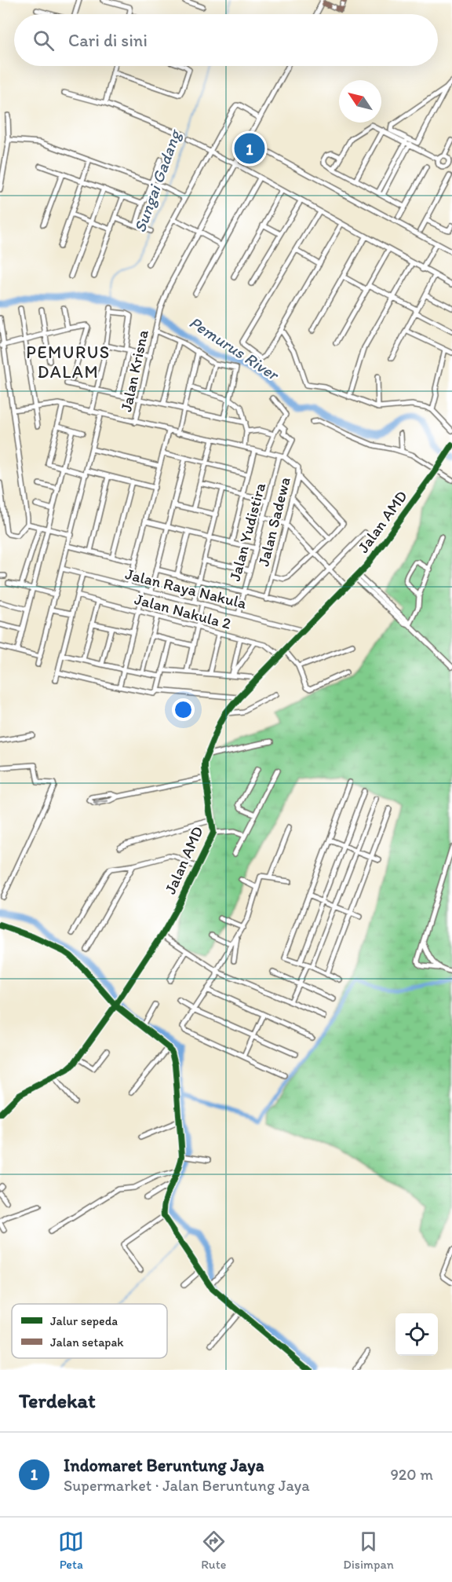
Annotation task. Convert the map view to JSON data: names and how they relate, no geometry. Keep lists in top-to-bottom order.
{
  "streets": {
    "street": [
      "Jalan Krisna",
      "Jalan Sadewa",
      "Jalan AMD",
      "Jalan Yudistira",
      "Jalan Raya Nakula",
      "Jalan Nakula 2"
    ]
  },
  "crossings": [
    ["Jalan Sadewa", "Jalan Yudistira"],
    ["Jalan AMD", "Jalan Raya Nakula"],
    ["Jalan AMD", "Jalan Nakula 2"],
    ["Jalan Yudistira", "Jalan Raya Nakula"]
  ],
  "districts": ["PEMURUS DALAM"],
  "water": ["Sungai Gadang", "Pemurus River"],
  "legend": ["Jalur sepeda", "Jalan setapak"],
  "north": "top left",
  "page": {
    "search": "Cari di sini",
    "pins": "1",
    "heading": "Terdekat",
    "list": [
      {
        "mark": "1",
        "name": "Indomaret Beruntung Jaya",
        "note": "Supermarket · Jalan Beruntung Jaya",
        "value": "920 m"
      }
    ],
    "nav": ["Peta", "Rute", "Disimpan"]
  }
}
